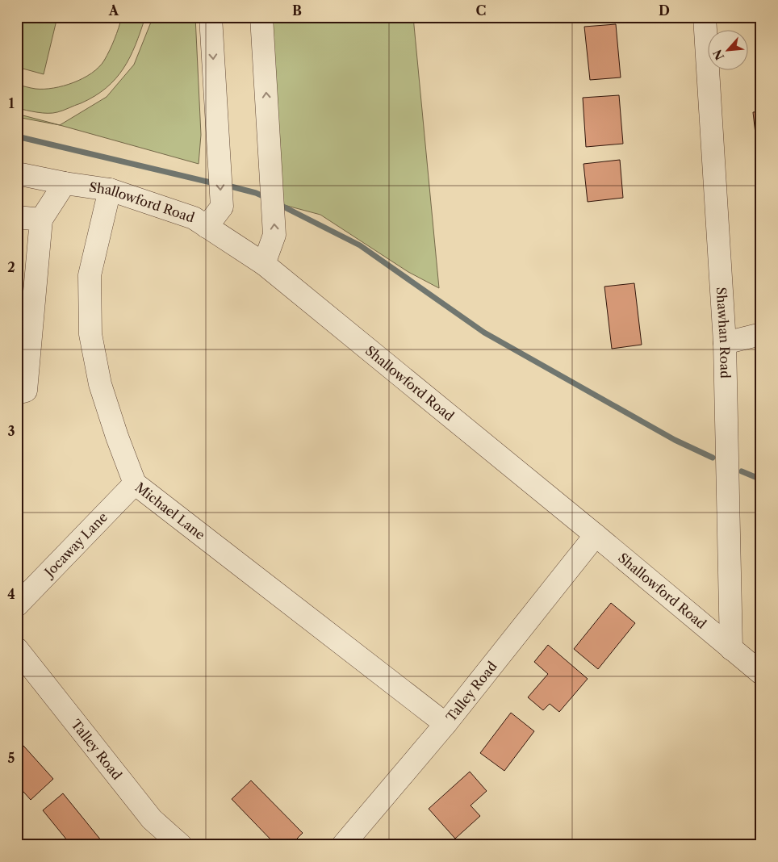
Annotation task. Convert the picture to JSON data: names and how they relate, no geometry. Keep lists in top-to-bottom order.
{
  "streets": {
    "street": [
      "Shallowford Road",
      "Shawhan Road",
      "Michael Lane",
      "Jocaway Lane",
      "Talley Road"
    ]
  },
  "crossings": [
    ["Shallowford Road", "Shawhan Road"],
    ["Shallowford Road", "Michael Lane"],
    ["Shallowford Road", "Talley Road"],
    ["Michael Lane", "Jocaway Lane"],
    ["Michael Lane", "Talley Road"]
  ],
  "north": "bottom left",
  "grid": {
    "columns": [
      "A",
      "B",
      "C",
      "D"
    ],
    "rows": [
      "1",
      "2",
      "3",
      "4",
      "5"
    ]
  }
}
